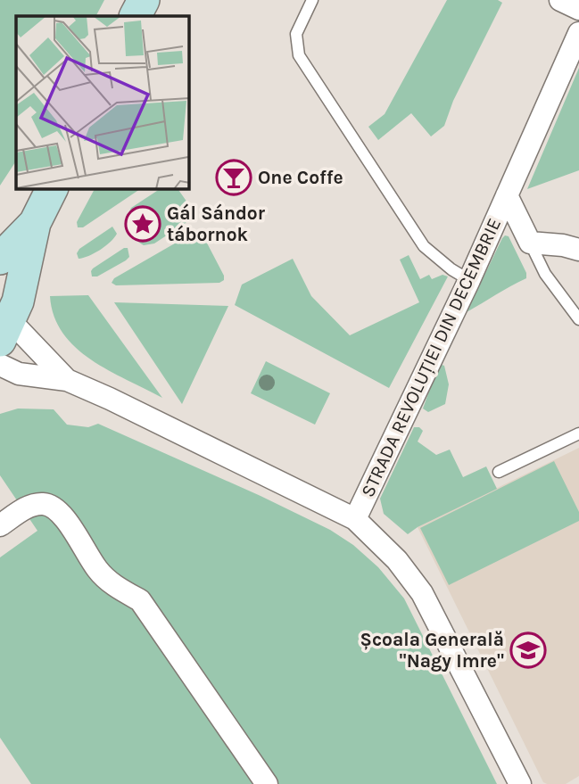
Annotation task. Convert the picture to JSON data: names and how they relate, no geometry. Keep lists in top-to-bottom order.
{
  "streets": {
    "street": ["STRADA REVOLUȚIEI DIN DECEMBRIE"]
  },
  "places": {
    "bar": ["One Coffe"],
    "place": ["Gál Sándor tábornok"],
    "school or university": ["Școala Generală \"Nagy Imre\""]
  }
}
